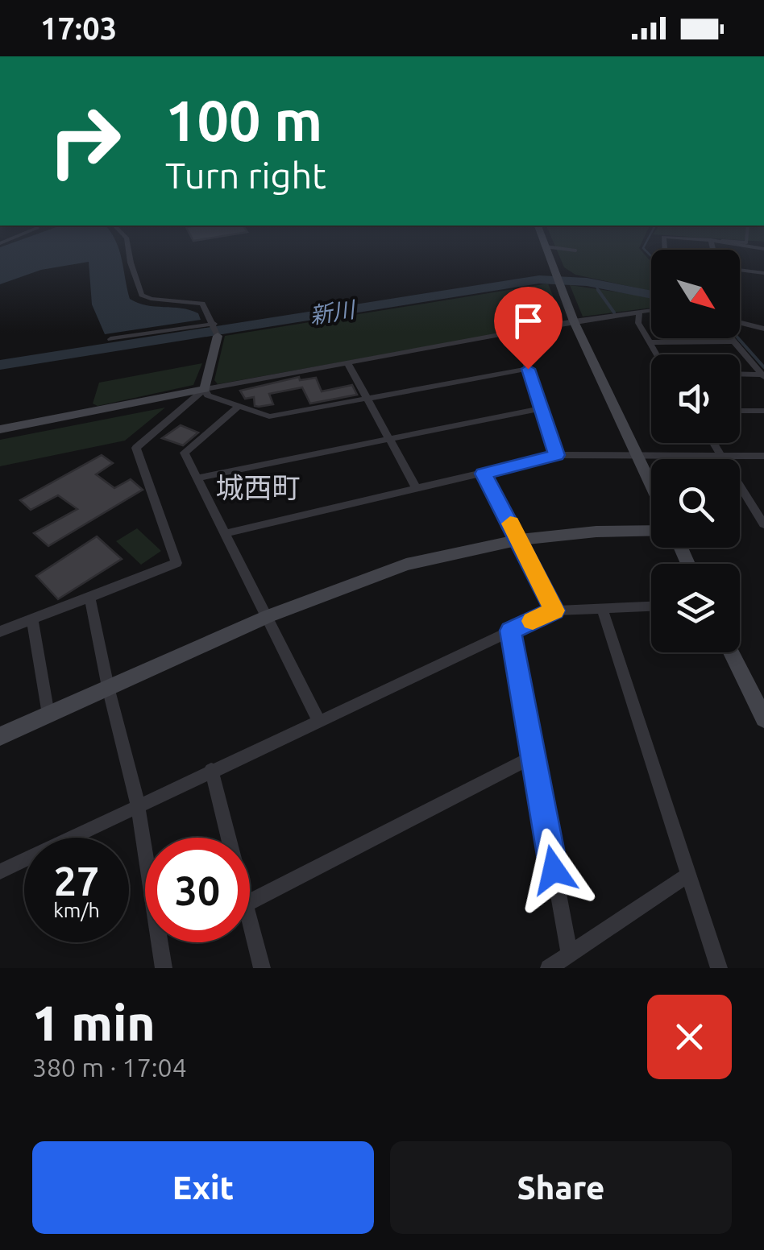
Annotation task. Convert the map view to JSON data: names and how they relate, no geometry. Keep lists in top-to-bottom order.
{
  "districts": ["城西町"],
  "water": ["新川"],
  "north": "bottom right",
  "page": {
    "status": "17:03",
    "turn": ["100 m", "Turn right"],
    "speed": "27 km/h",
    "limit": "30",
    "heading": ["1 min", "380 m · 17:04"],
    "buttons": ["Exit", "Share"]
  }
}
